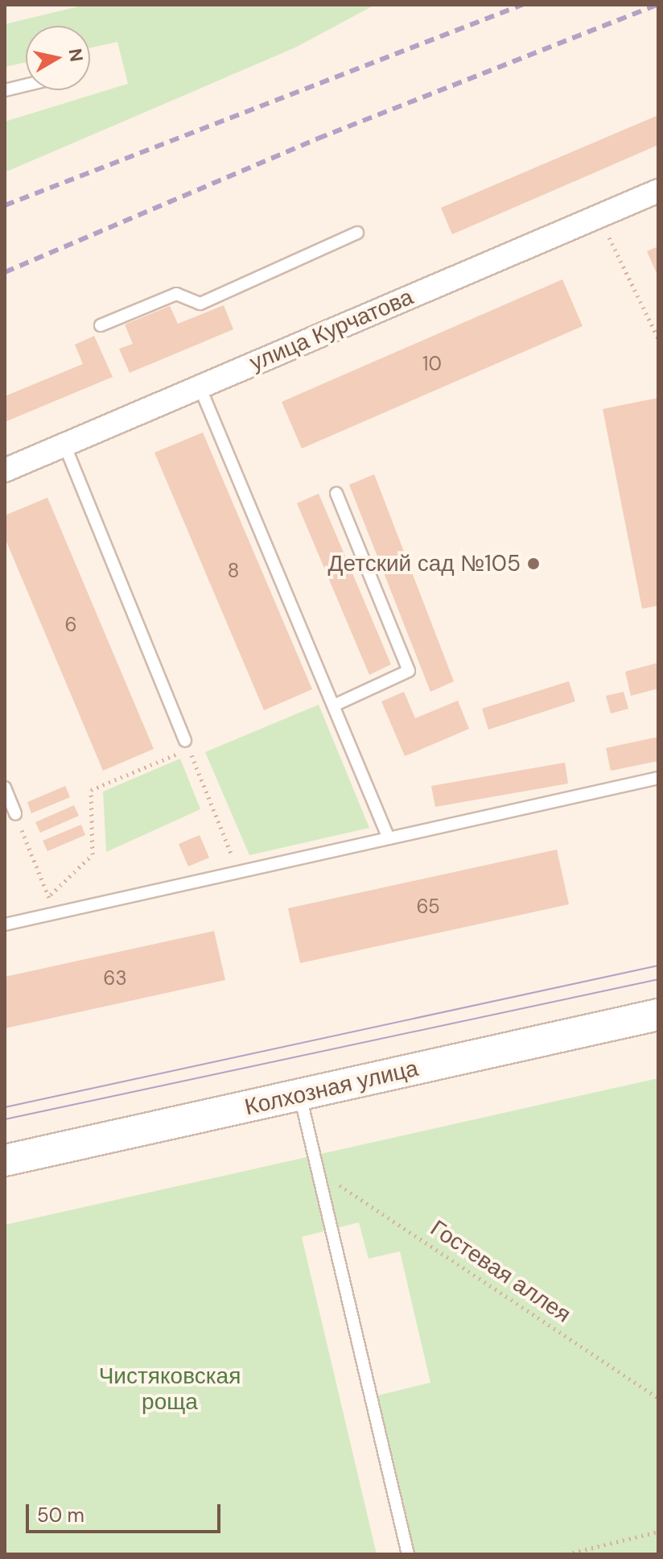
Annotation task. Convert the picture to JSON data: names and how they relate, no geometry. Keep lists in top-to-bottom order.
{
  "streets": {
    "main road": ["Колхозная улица"],
    "street": ["улица Курчатова"],
    "path": ["Гостевая аллея"]
  },
  "parks": ["Чистяковская роща"],
  "places": ["Детский сад №105"],
  "house_numbers": [
    "10",
    "8",
    "6",
    "65",
    "63"
  ],
  "scale_bar": "50 m",
  "north": "right"
}
